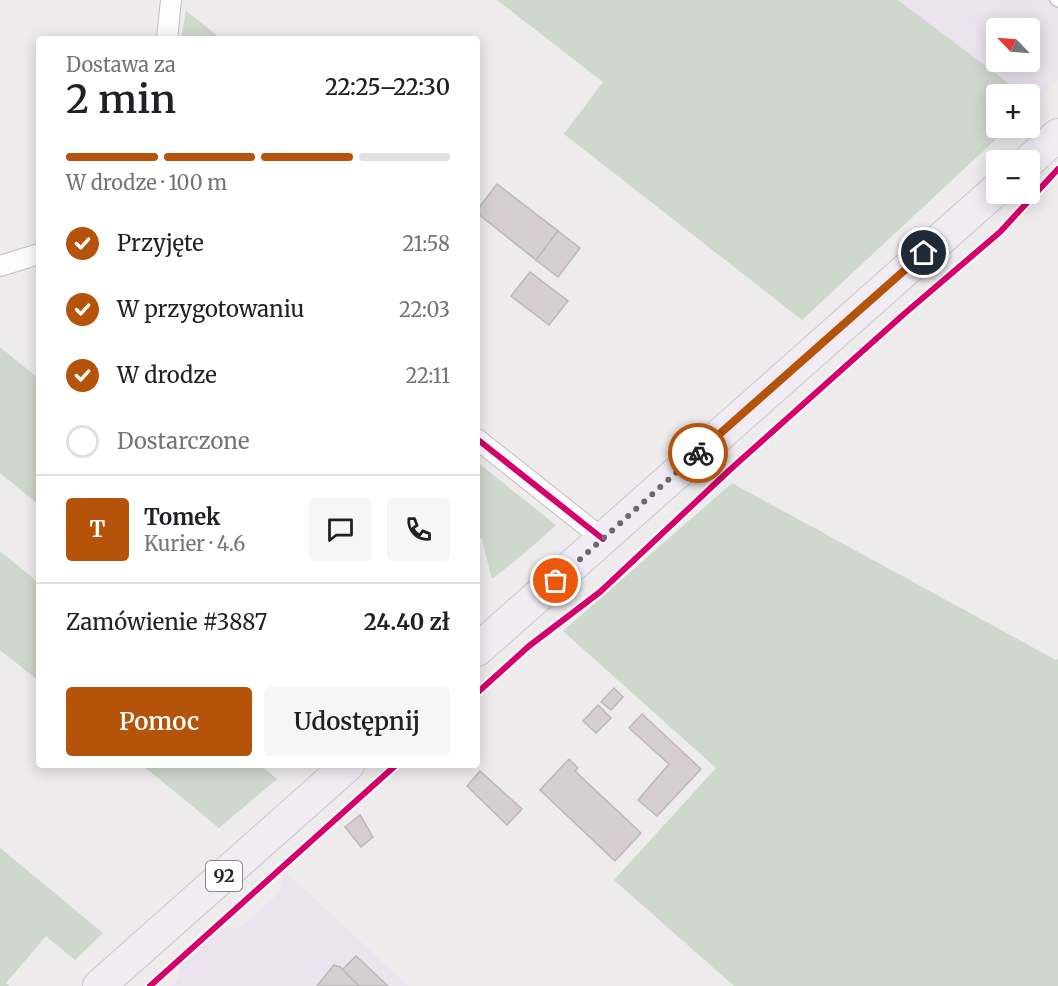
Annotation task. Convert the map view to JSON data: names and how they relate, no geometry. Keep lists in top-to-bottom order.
{
  "streets": {
    "main road": ["92"]
  },
  "north": "top left",
  "page": {
    "map_buttons": ["+", "−"],
    "heading": ["2 min", "Dostawa za", "22:25–22:30"],
    "panel": [
      "Tomek",
      "Kurier · 4.6",
      "Zamówienie #3887",
      "24.40 zł"
    ],
    "bar": "W drodze · 100 m",
    "list": [
      ["Przyjęte", "21:58"],
      ["W przygotowaniu", "22:03"],
      ["W drodze", "22:11"],
      "Dostarczone"
    ],
    "round": "T",
    "buttons": ["Pomoc", "Udostępnij"]
  }
}
